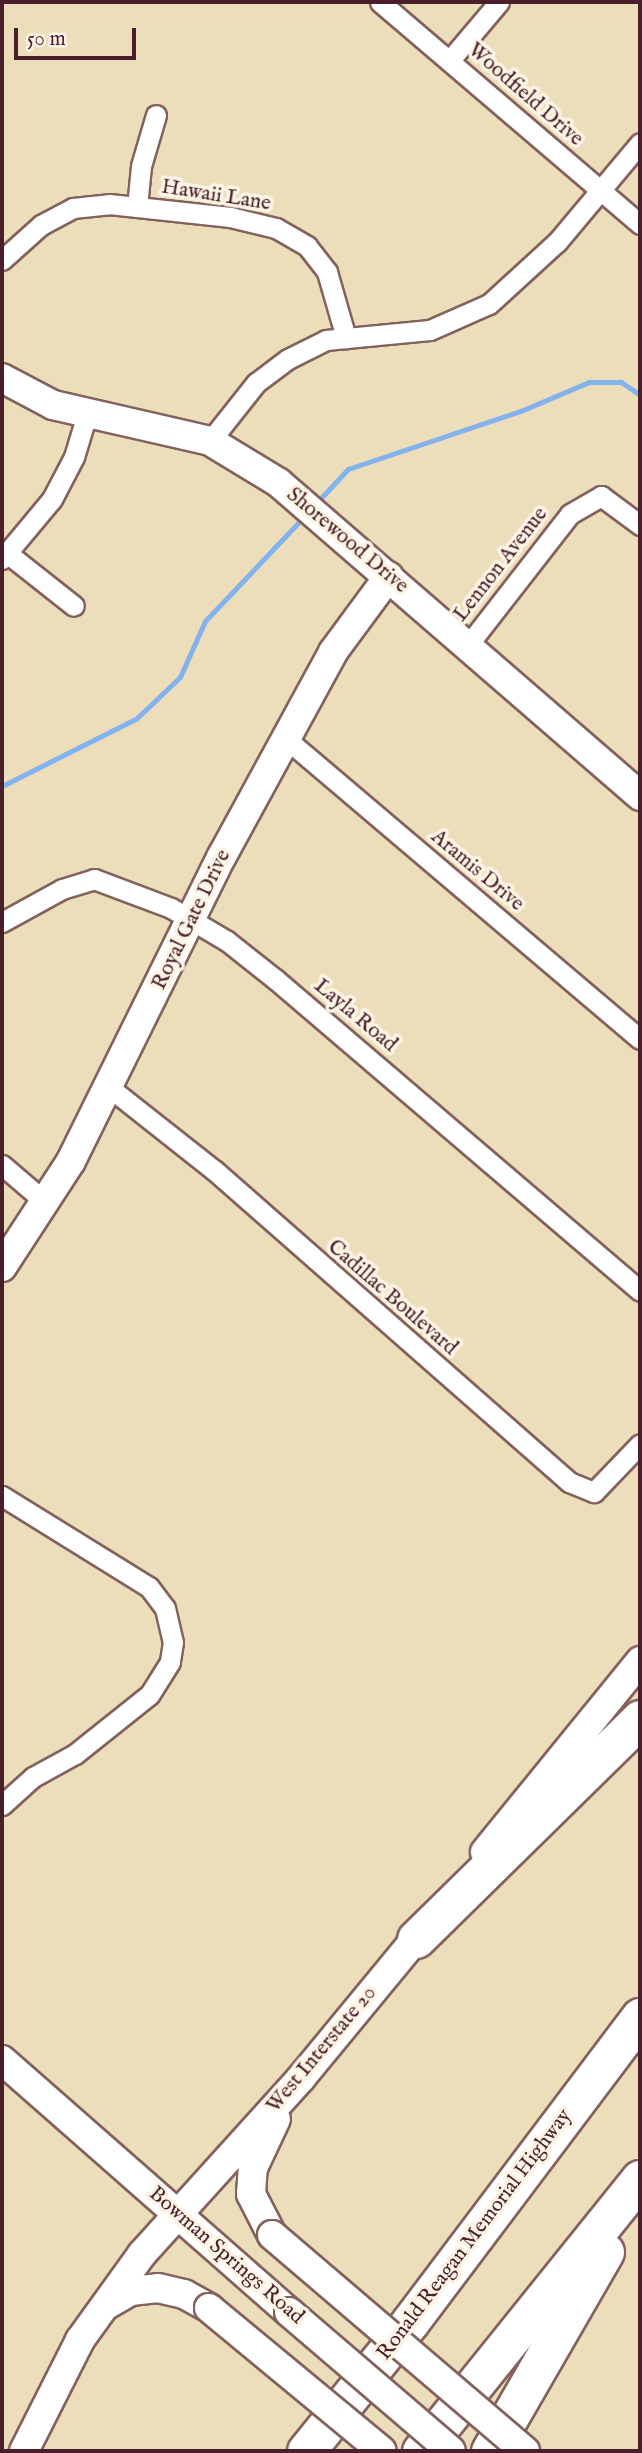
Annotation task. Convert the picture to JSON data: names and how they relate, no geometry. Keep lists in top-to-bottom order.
{
  "streets": {
    "highway": ["Ronald Reagan Memorial Highway"],
    "street": [
      "Woodfield Drive",
      "Hawaii Lane",
      "Shorewood Drive",
      "Lennon Avenue",
      "Aramis Drive",
      "Royal Gate Drive",
      "Layla Road",
      "Cadillac Boulevard",
      "West Interstate 20",
      "Bowman Springs Road"
    ]
  },
  "crossings": [
    ["Shorewood Drive", "Lennon Avenue"],
    ["Shorewood Drive", "Royal Gate Drive"],
    ["Aramis Drive", "Royal Gate Drive"],
    ["Royal Gate Drive", "Layla Road"],
    ["Royal Gate Drive", "Cadillac Boulevard"],
    ["West Interstate 20", "Bowman Springs Road"]
  ],
  "scale_bar": "50 m"
}
